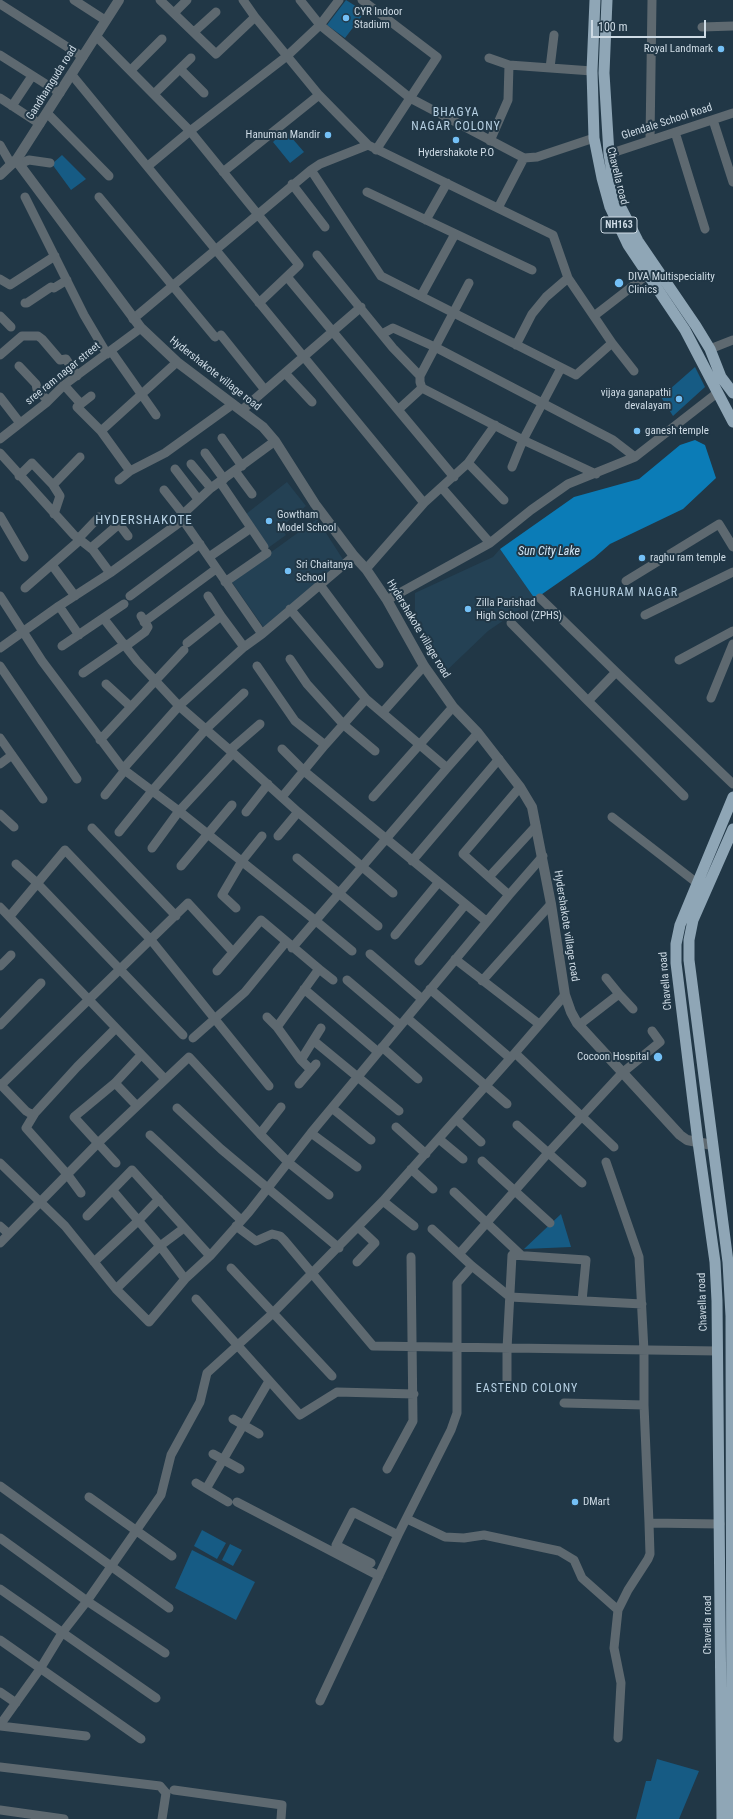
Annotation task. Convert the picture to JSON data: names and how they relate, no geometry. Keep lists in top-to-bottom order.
{
  "streets": {
    "highway": ["Chavella road", "NH163"],
    "street": [
      "Gandhamguda road",
      "Glendale School Road",
      "sree ram nagar street",
      "Hydershakote village road"
    ]
  },
  "crossings": [
    ["Gandhamguda road", "Hydershakote village road"],
    ["Glendale School Road", "Chavella road"],
    ["Chavella road", "Hydershakote village road"],
    ["sree ram nagar street", "Hydershakote village road"]
  ],
  "districts": [
    "BHAGYA NAGAR COLONY",
    "HYDERSHAKOTE",
    "RAGHURAM NAGAR",
    "EASTEND COLONY"
  ],
  "water": ["Sun City Lake"],
  "places": [
    "CYR Indoor Stadium",
    "Royal Landmark",
    "Hanuman Mandir",
    "Hydershakote P.O",
    "DIVA Multispeciality Clinics",
    "vijaya ganapathi devalayam",
    "ganesh temple",
    "Gowtham Model School",
    "raghu ram temple",
    "Sri Chaitanya School",
    "Zilla Parishad High School (ZPHS)",
    "Cocoon Hospital",
    "DMart"
  ],
  "scale_bar": "100 m"
}
